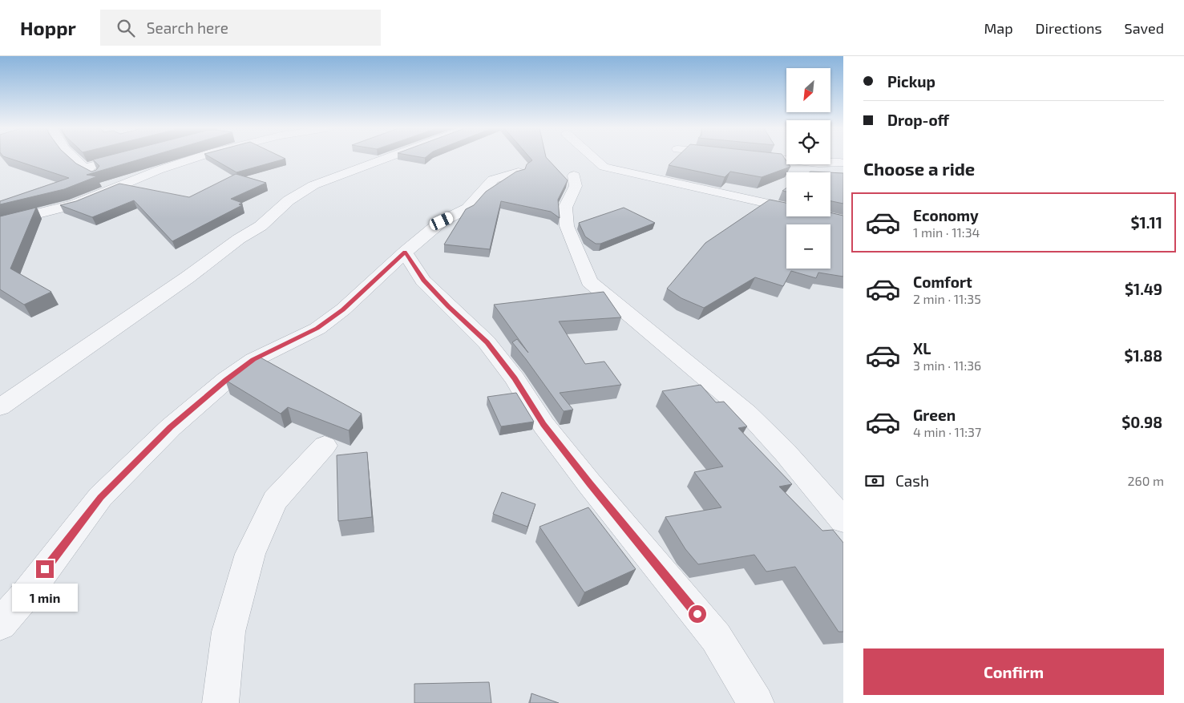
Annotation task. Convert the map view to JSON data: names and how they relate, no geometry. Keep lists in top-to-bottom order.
{
  "north": "bottom left",
  "page": {
    "header": "Hoppr",
    "search": "Search here",
    "nav": ["Map", "Directions", "Saved"],
    "banner": ["Pickup", "Drop-off"],
    "map_buttons": ["+", "−"],
    "heading": "Choose a ride",
    "list": [
      {
        "name": "Economy",
        "note": "1 min · 11:34",
        "value": "$1.11"
      },
      {
        "name": "Comfort",
        "note": "2 min · 11:35",
        "value": "$1.49"
      },
      {
        "name": "XL",
        "note": "3 min · 11:36",
        "value": "$1.88"
      },
      {
        "name": "Green",
        "note": "4 min · 11:37",
        "value": "$0.98"
      }
    ],
    "pay": ["Cash", "260 m"],
    "bubble": "1 min",
    "buttons": "Confirm"
  }
}
